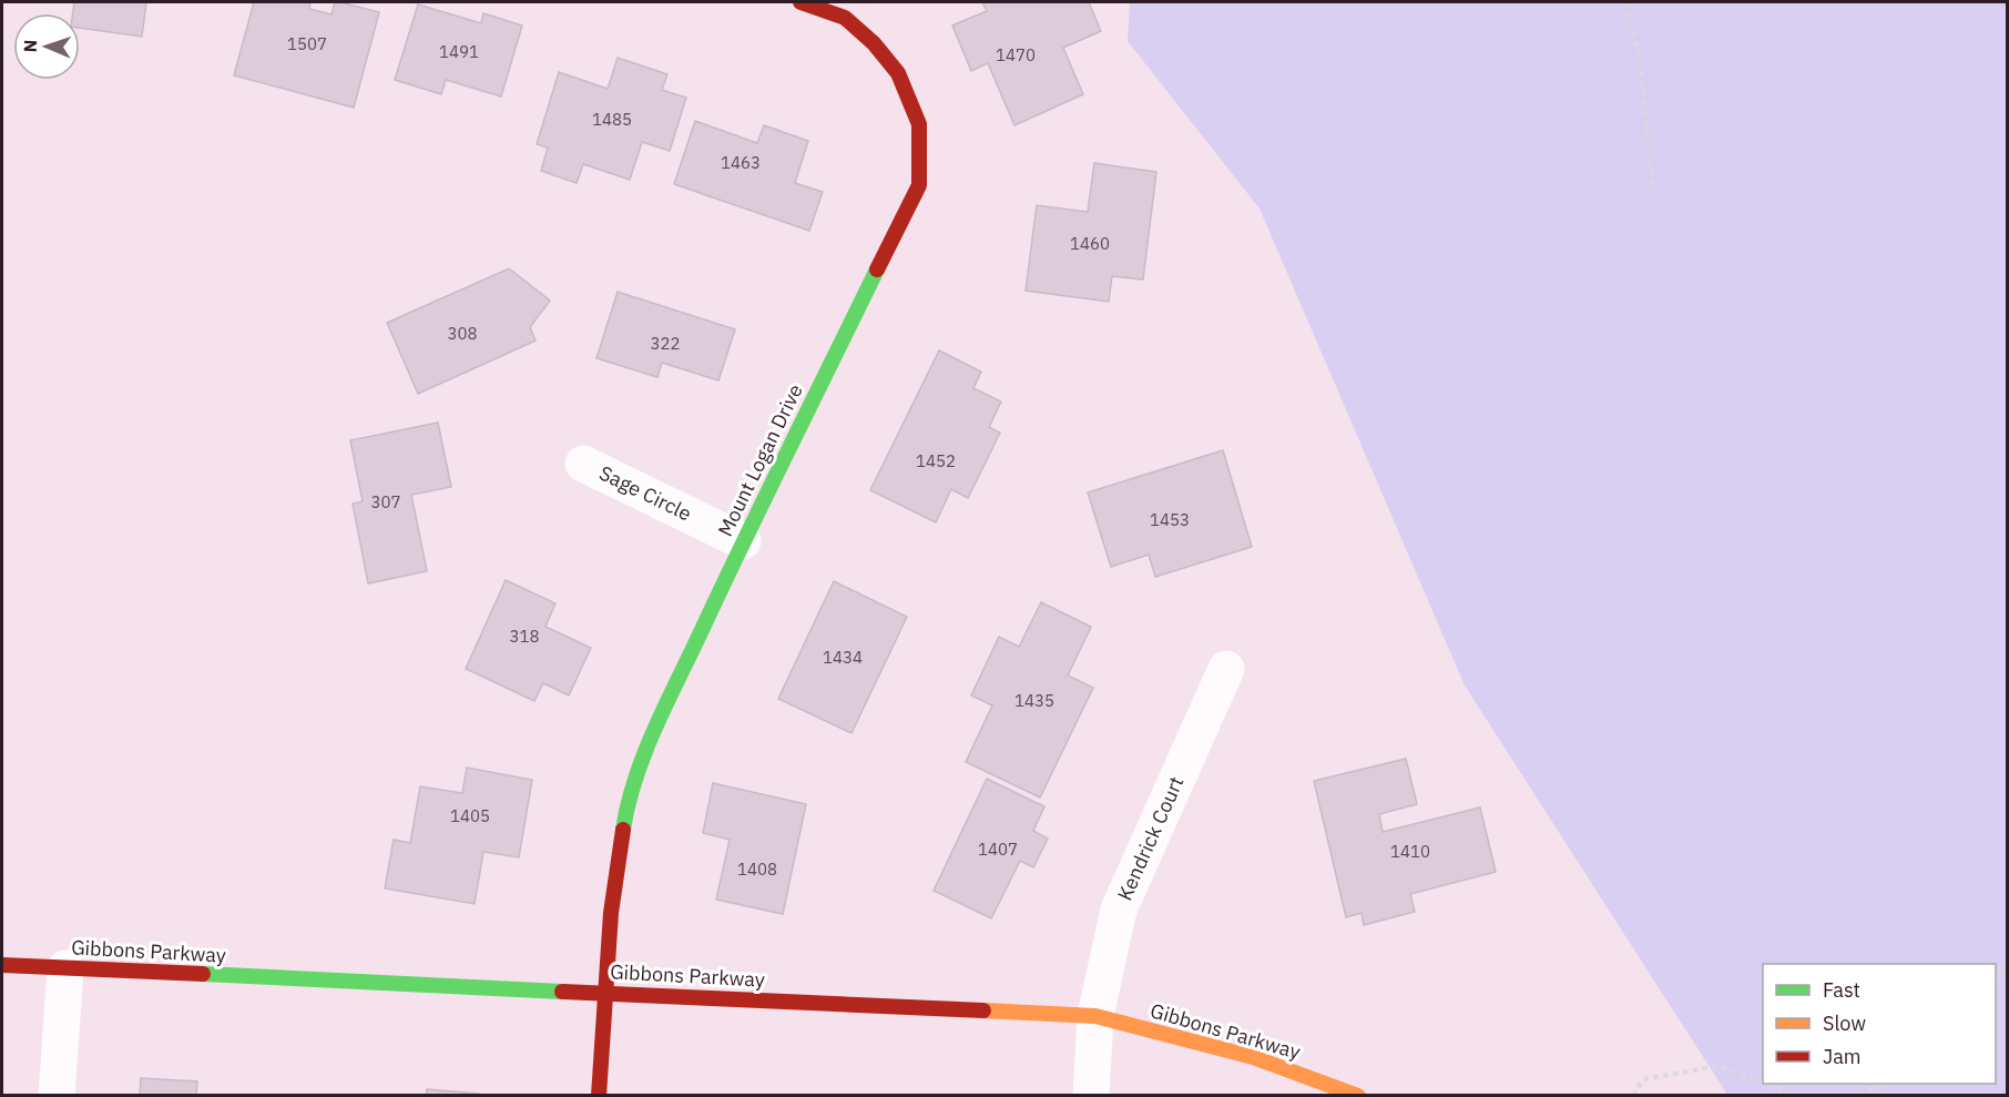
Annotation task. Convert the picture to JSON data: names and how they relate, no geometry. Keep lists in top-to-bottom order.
{
  "streets": {
    "street": [
      "Mount Logan Drive",
      "Sage Circle",
      "Kendrick Court",
      "Gibbons Parkway"
    ]
  },
  "crossings": [
    ["Mount Logan Drive", "Sage Circle"],
    ["Mount Logan Drive", "Gibbons Parkway"],
    ["Kendrick Court", "Gibbons Parkway"]
  ],
  "house_numbers": [
    "1507",
    "1491",
    "1470",
    "1485",
    "1463",
    "1460",
    "308",
    "322",
    "1452",
    "307",
    "1453",
    "318",
    "1434",
    "1435",
    "1405",
    "1407",
    "1410",
    "1408"
  ],
  "legend": ["Fast", "Slow", "Jam"],
  "north": "left"
}
